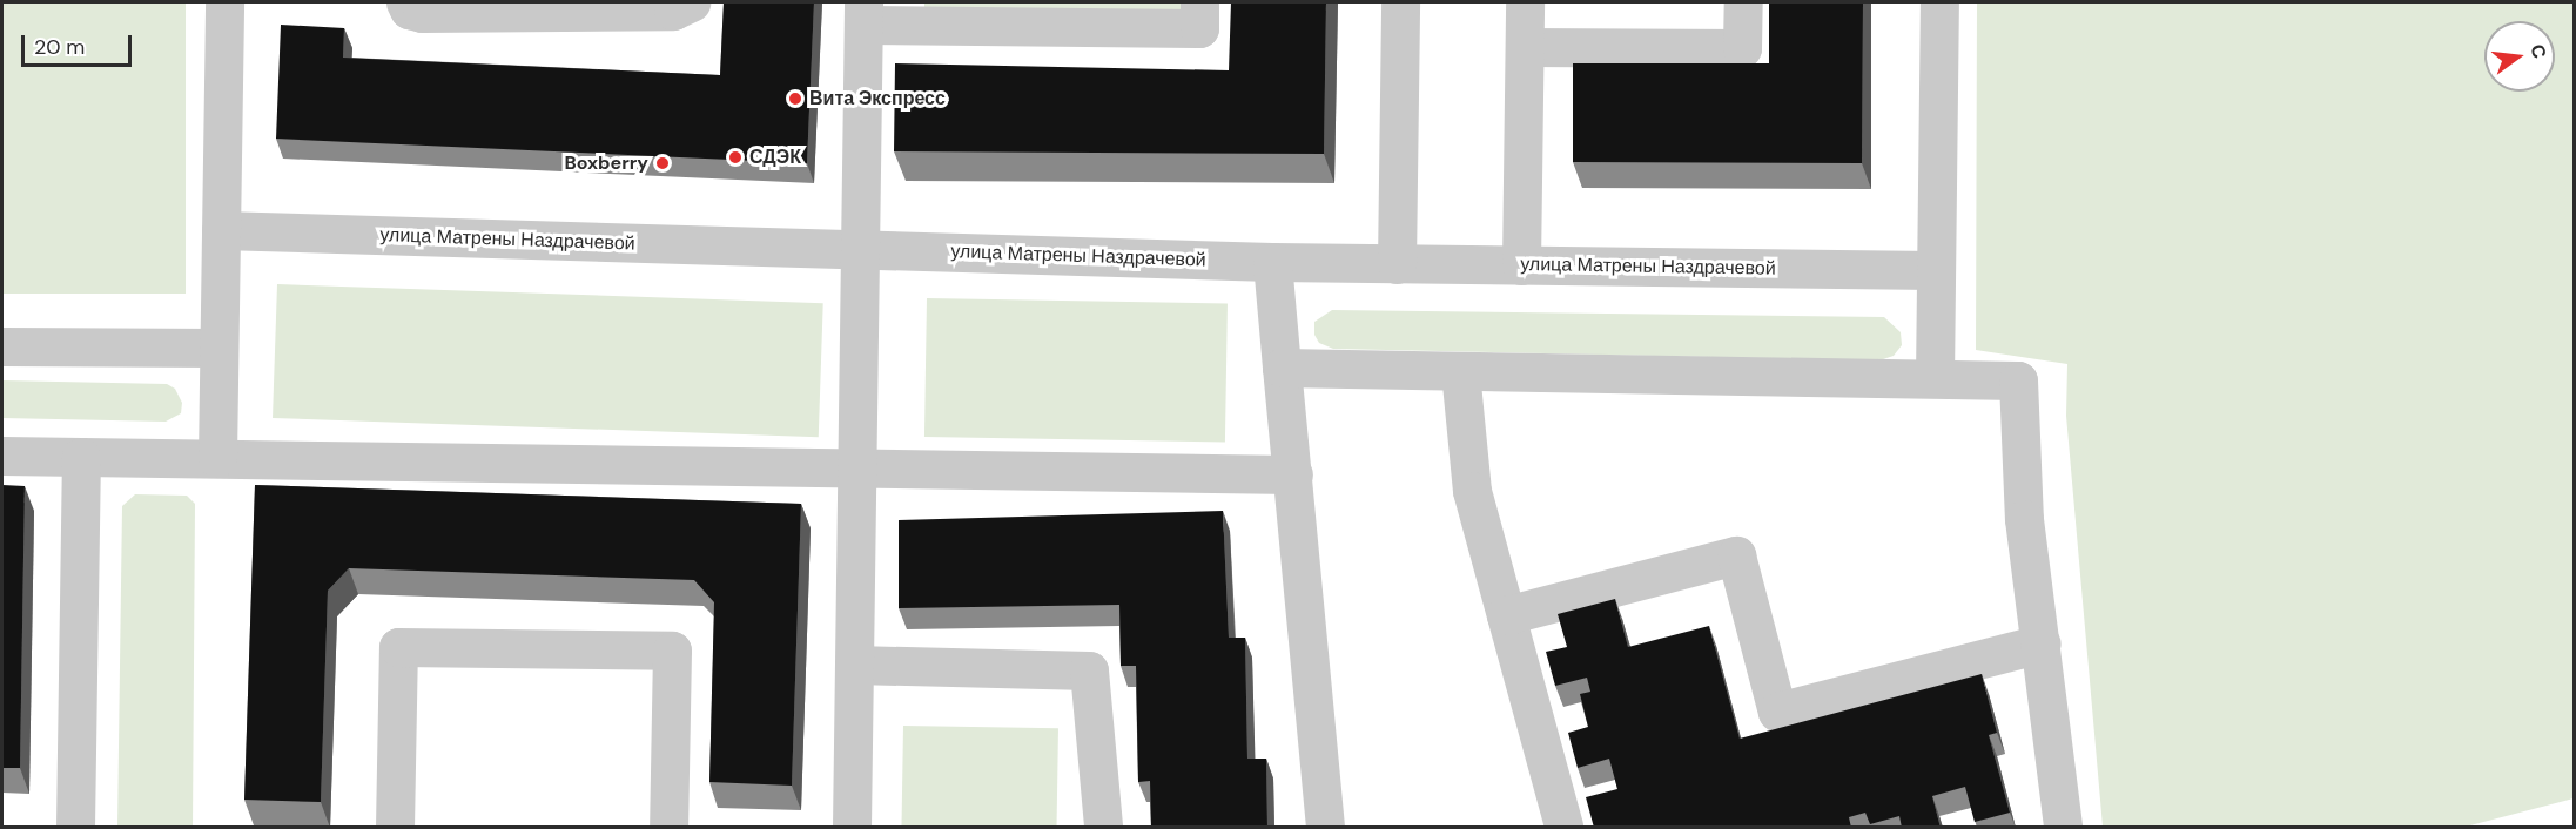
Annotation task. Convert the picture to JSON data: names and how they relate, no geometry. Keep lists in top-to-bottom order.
{
  "streets": {
    "street": ["улица Матрены Наздрачевой"]
  },
  "places": ["Вита Экспресс", "СДЭК", "Boxberry"],
  "scale_bar": "20 m",
  "north": "right"
}
